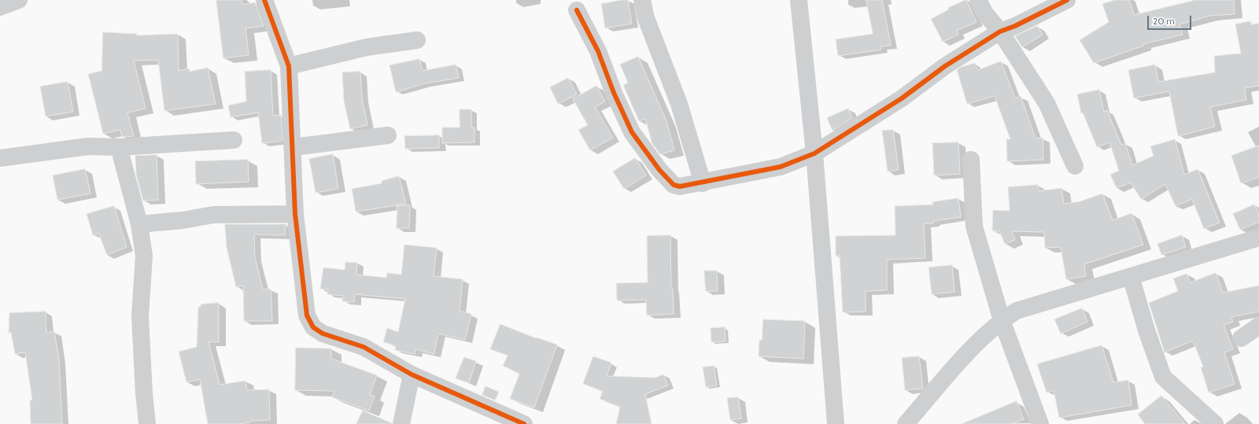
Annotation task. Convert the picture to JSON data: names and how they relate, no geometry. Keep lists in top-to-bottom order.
{
  "scale_bar": "20 m"
}
